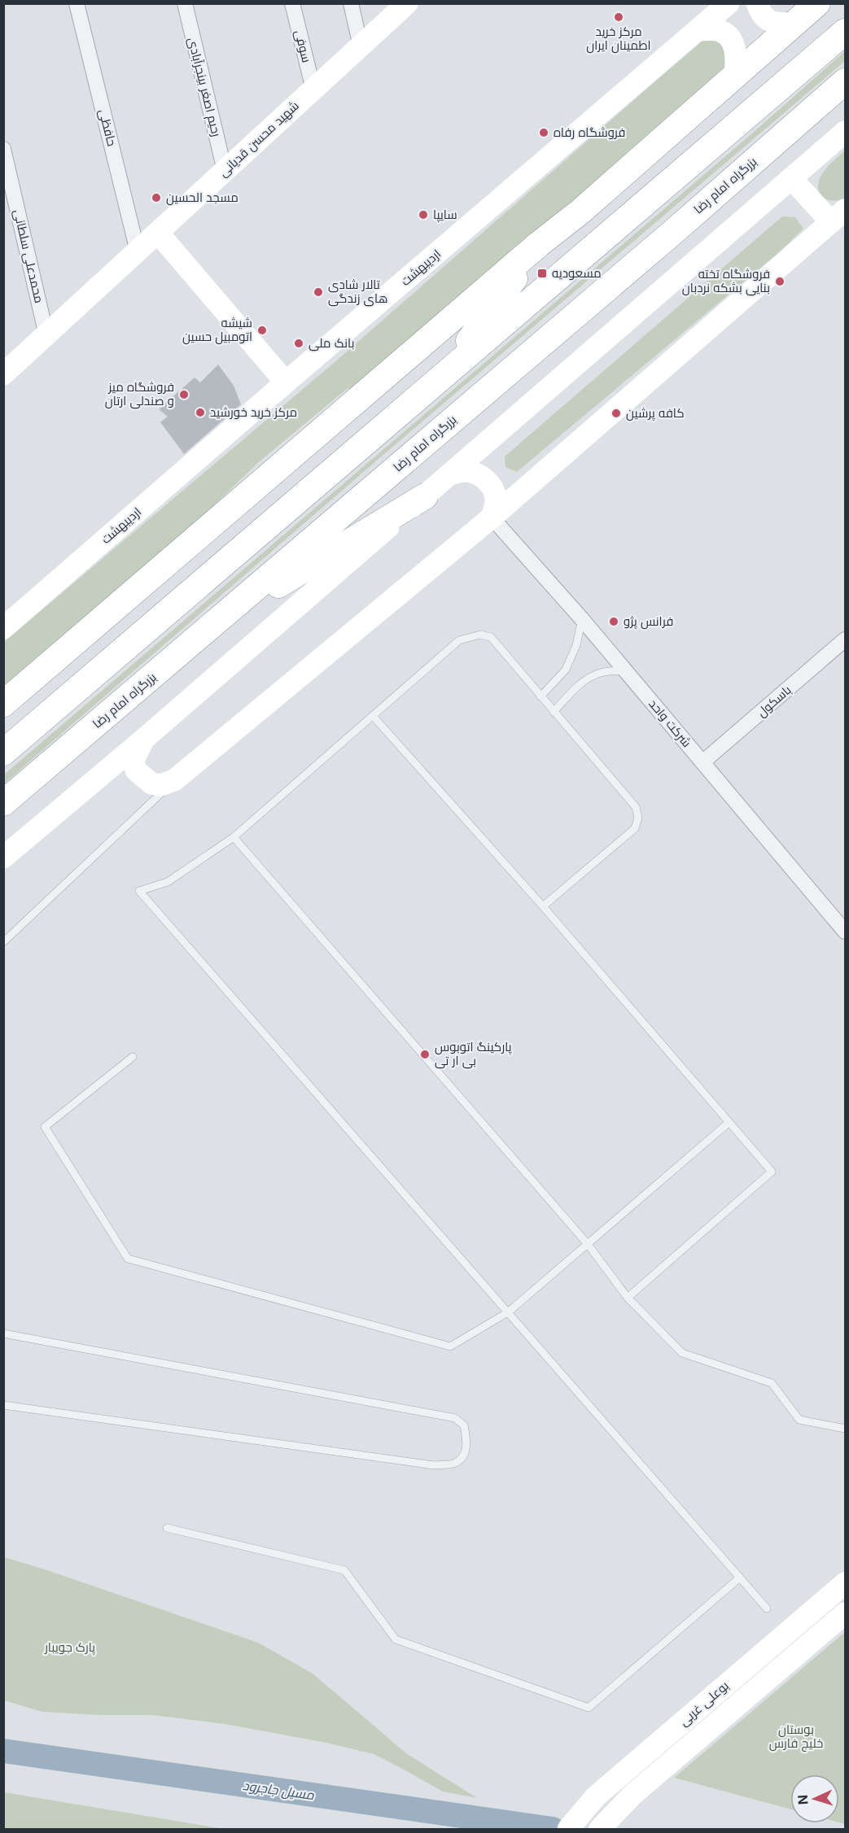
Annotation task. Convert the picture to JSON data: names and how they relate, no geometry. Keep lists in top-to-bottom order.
{
  "streets": {
    "highway": ["بزرگراه امام رضا"],
    "main road": ["شهید محسن قدیانی", "اردیبهشت", "بوعلی غربی"],
    "street": [
      "سوفی",
      "رحیم اصغر بینجرآبادی",
      "حافظی",
      "محمدعلی سلطانی",
      "باسکول",
      "شرکت واحد"
    ]
  },
  "crossings": [
    ["سوفی", "شهید محسن قدیانی"],
    ["رحیم اصغر بینجرآبادی", "شهید محسن قدیانی"],
    ["حافظی", "شهید محسن قدیانی"],
    ["شهید محسن قدیانی", "محمدعلی سلطانی"],
    ["باسکول", "شرکت واحد"]
  ],
  "water": ["مسیل جاجرود"],
  "parks": ["پارک جویبار", "بوستان خلیج فارس"],
  "places": {
    "other": [
      "مرکز خرید اطمینان ایران",
      "فروشگاه رفاه",
      "مسجد الحسین",
      "سایپا",
      "فروشگاه تخته بنایی بشکه نردبان",
      "تالار شادی های زندگی",
      "شیشه اتومبیل حسین",
      "بانک ملی",
      "فروشگاه میز و صندلی ارتان",
      "مرکز خرید خورشید",
      "کافه پرشین",
      "فرانس پژو",
      "پارکینگ اتوبوس بی ار تی"
    ],
    "transit": ["مسعودیه"]
  },
  "north": "left"
}
